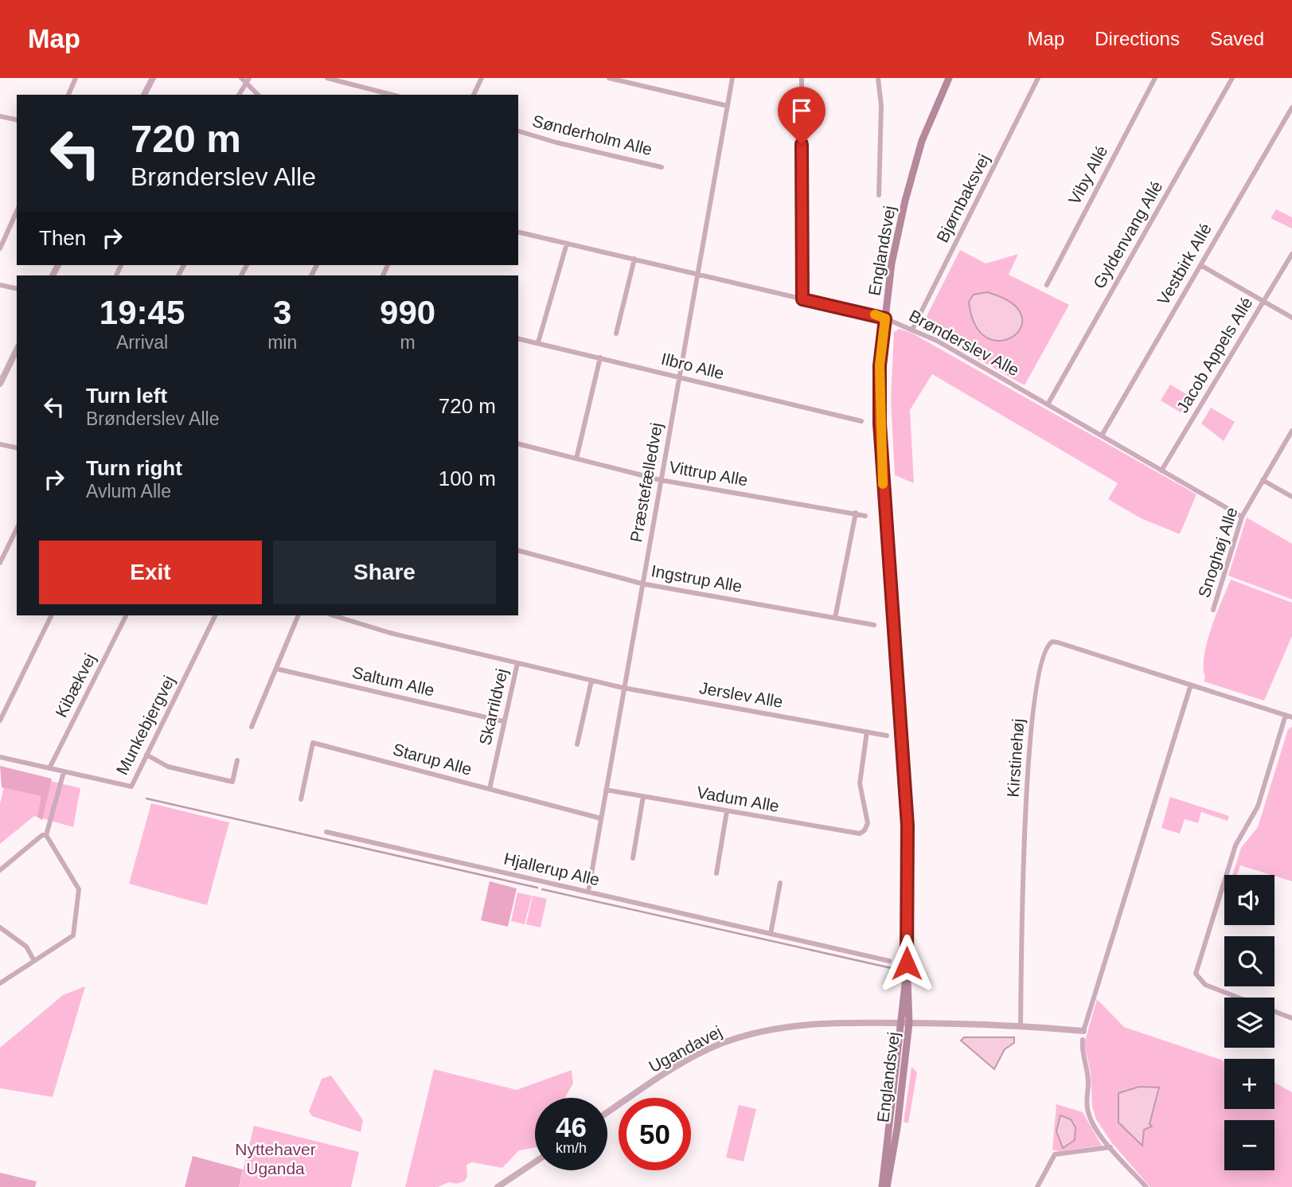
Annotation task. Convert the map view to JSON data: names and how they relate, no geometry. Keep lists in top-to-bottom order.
{
  "streets": {
    "main road": ["Englandsvej"],
    "street": [
      "Sønderholm Alle",
      "Viby Allé",
      "Bjørnbaksvej",
      "Gyldenvang Allé",
      "Vestbirk Allé",
      "Brønderslev Alle",
      "Jacob Appels Allé",
      "Ilbro Alle",
      "Vittrup Alle",
      "Præstefælledvej",
      "Snoghøj Alle",
      "Ingstrup Alle",
      "Saltum Alle",
      "Kibækvej",
      "Jerslev Alle",
      "Skarrildvej",
      "Munkebjergvej",
      "Kirstinehøj",
      "Starup Alle",
      "Vadum Alle",
      "Hjallerup Alle",
      "Ugandavej"
    ]
  },
  "crossings": [
    ["Bjørnbaksvej", "Brønderslev Alle"],
    ["Gyldenvang Allé", "Brønderslev Alle"],
    ["Englandsvej", "Brønderslev Alle"],
    ["Englandsvej", "Ugandavej"],
    ["Vestbirk Allé", "Brønderslev Alle"],
    ["Brønderslev Alle", "Jacob Appels Allé"],
    ["Brønderslev Alle", "Præstefælledvej"],
    ["Brønderslev Alle", "Snoghøj Alle"],
    ["Ilbro Alle", "Præstefælledvej"],
    ["Vittrup Alle", "Præstefælledvej"],
    ["Præstefælledvej", "Ingstrup Alle"],
    ["Præstefælledvej", "Jerslev Alle"],
    ["Præstefælledvej", "Starup Alle"],
    ["Præstefælledvej", "Vadum Alle"],
    ["Præstefælledvej", "Hjallerup Alle"],
    ["Saltum Alle", "Skarrildvej"],
    ["Kibækvej", "Munkebjergvej"],
    ["Jerslev Alle", "Skarrildvej"],
    ["Jerslev Alle", "Vadum Alle"],
    ["Skarrildvej", "Starup Alle"]
  ],
  "parks": ["Nyttehaver Uganda"],
  "page": {
    "header": "Map",
    "nav": ["Map", "Directions", "Saved"],
    "turn": ["720 m", "Brønderslev Alle"],
    "then": "Then",
    "eta": [
      "19:45",
      "Arrival",
      "3",
      "min",
      "990",
      "m"
    ],
    "list": [
      {
        "name": "Turn left",
        "note": "Brønderslev Alle",
        "value": "720 m"
      },
      {
        "name": "Turn right",
        "note": "Avlum Alle",
        "value": "100 m"
      }
    ],
    "buttons": ["Exit", "Share"],
    "map_buttons": ["+", "−"],
    "speed": "46 km/h",
    "limit": "50"
  }
}
